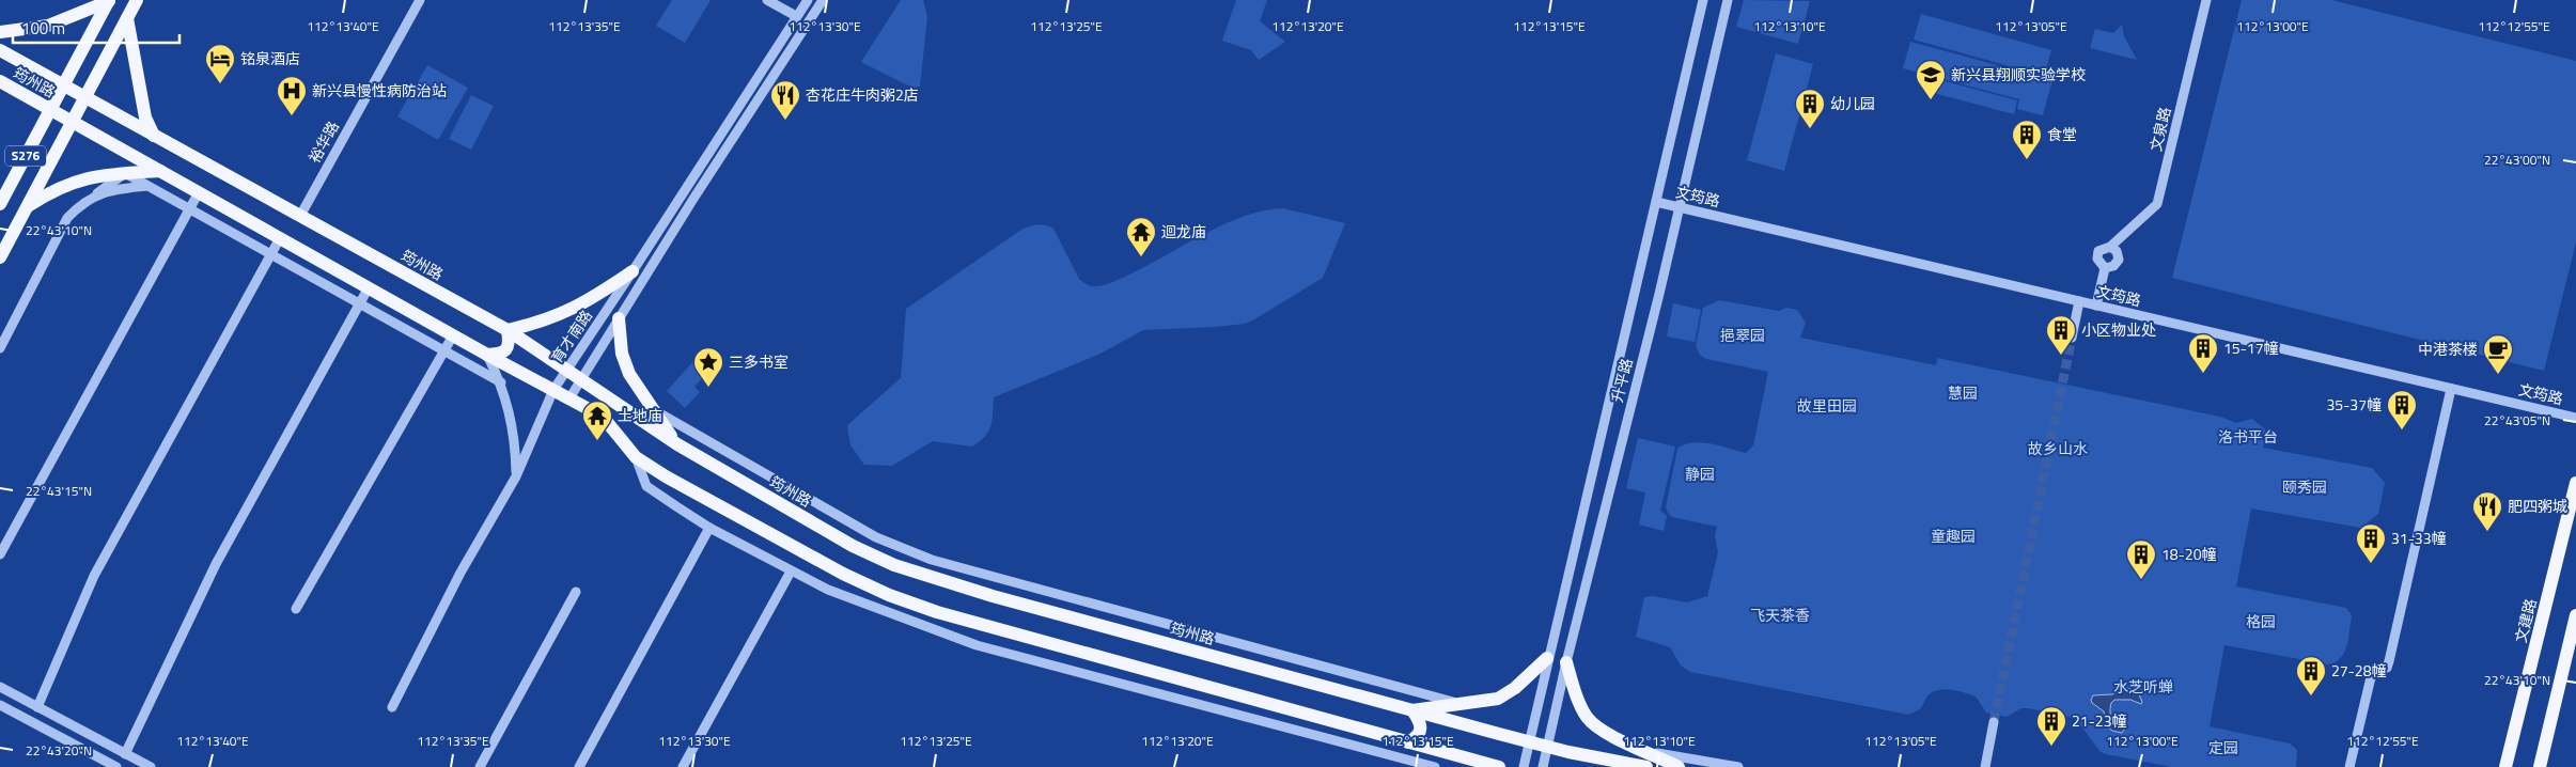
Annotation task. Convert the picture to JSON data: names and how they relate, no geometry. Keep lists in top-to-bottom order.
{
  "streets": {
    "main road": ["筠州路", "S276", "文建路"],
    "street": [
      "文泉路",
      "裕华路",
      "文筠路",
      "育才南路",
      "升平路"
    ]
  },
  "crossings": [
    ["筠州路", "裕华路"],
    ["筠州路", "S276"],
    ["筠州路", "育才南路"],
    ["筠州路", "升平路"],
    ["文泉路", "文筠路"],
    ["文筠路", "升平路"]
  ],
  "parks": [
    "挹翠园",
    "慧园",
    "故里田园",
    "洛书平台",
    "故乡山水",
    "静园",
    "颐秀园",
    "童趣园",
    "飞天茶香",
    "格园",
    "水芝听蝉",
    "定园"
  ],
  "places": {
    "hotel": ["铭泉酒店"],
    "school or university": ["新兴县翔顺实验学校"],
    "hospital": ["新兴县慢性病防治站"],
    "restaurant": ["杏花庄牛肉粥2店", "肥四粥城"],
    "building": [
      "幼儿园",
      "食堂",
      "小区物业处",
      "15-17幢",
      "35-37幢",
      "31-33幢",
      "18-20幢",
      "27-28幢",
      "21-23幢"
    ],
    "temple": ["迴龙庙", "土地庙"],
    "cafe": ["中港茶楼"],
    "place": ["三多书室"]
  },
  "scale_bar": "100 m",
  "coordinates": [
    "112°13'40\"E",
    "112°13'35\"E",
    "112°13'30\"E",
    "112°13'25\"E",
    "112°13'20\"E",
    "112°13'15\"E",
    "112°13'10\"E",
    "112°13'05\"E",
    "112°13'00\"E",
    "112°12'55\"E",
    "22°43'00\"N",
    "22°43'10\"N",
    "22°43'05\"N",
    "22°43'15\"N",
    "22°43'20\"N"
  ]
}
